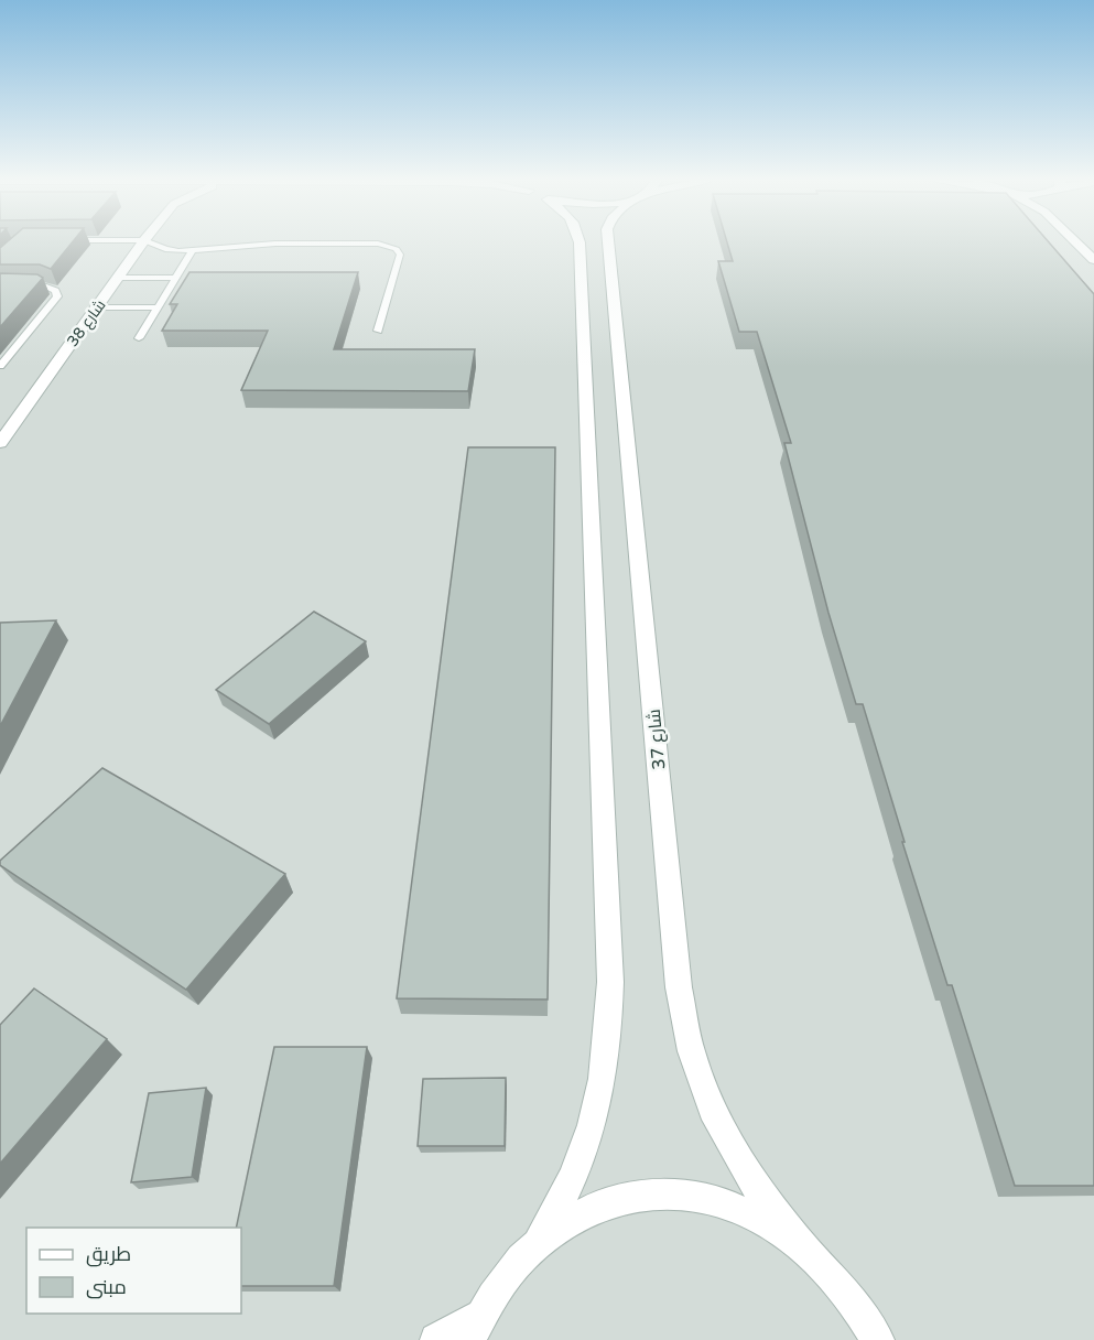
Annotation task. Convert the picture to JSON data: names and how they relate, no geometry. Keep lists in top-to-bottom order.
{
  "streets": {
    "street": ["شارع 38", "شارع 37"]
  },
  "legend": ["طريق", "مبنى"]
}
